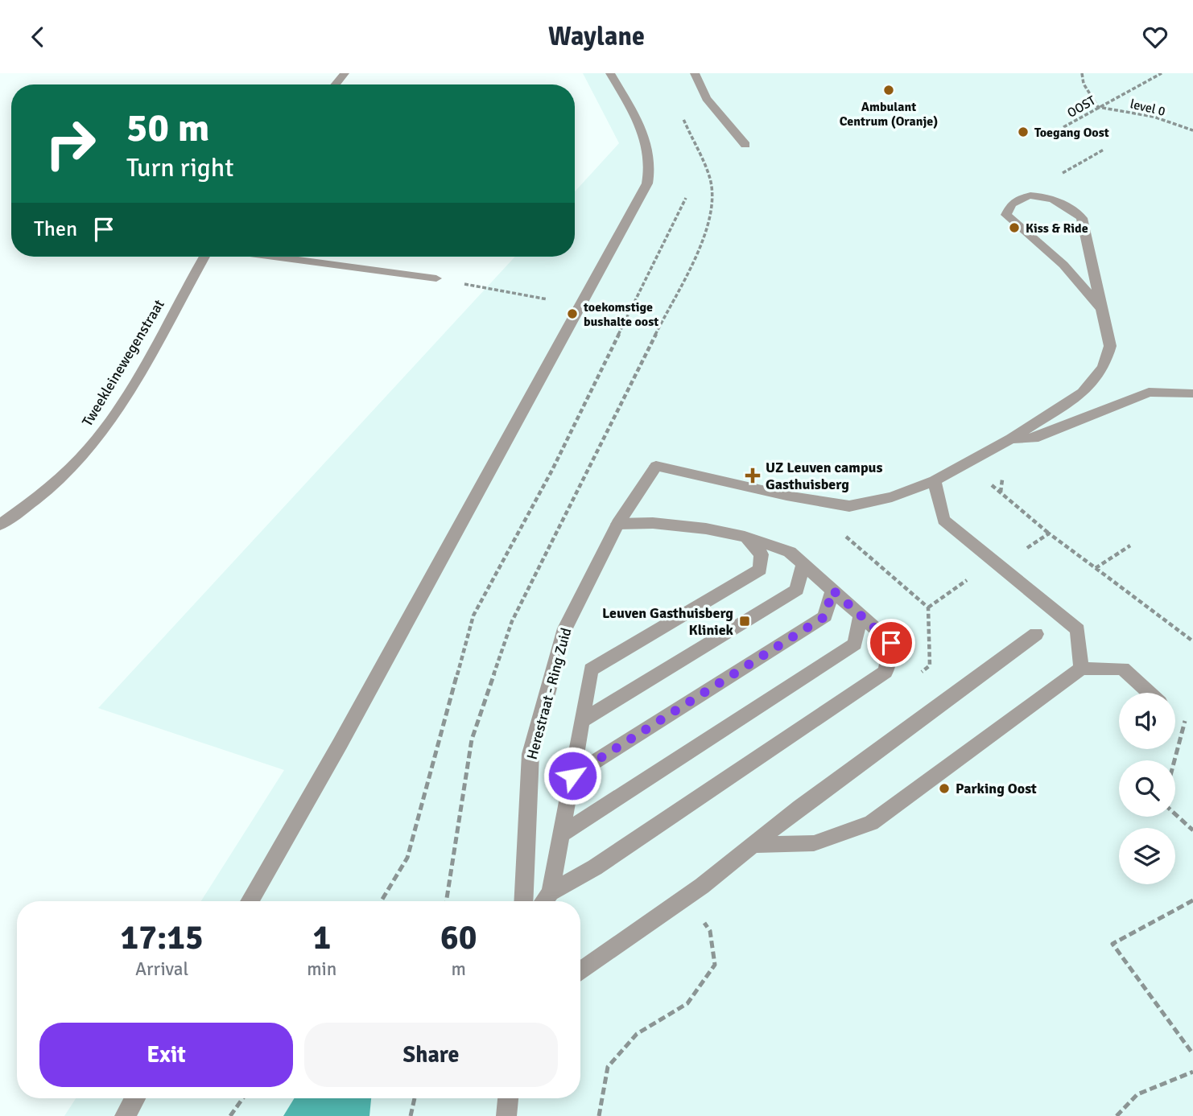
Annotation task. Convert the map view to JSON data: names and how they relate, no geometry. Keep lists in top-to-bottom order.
{
  "streets": {
    "street": ["Tweekleinewegenstraat", "Herestraat - Ring Zuid"],
    "path": ["OOST", "level 0"]
  },
  "crossings": [
    ["OOST", "level 0"]
  ],
  "places": {
    "other": [
      "Ambulant Centrum (Oranje)",
      "Toegang Oost",
      "Kiss & Ride",
      "toekomstige bushalte oost",
      "Parking Oost"
    ],
    "health": ["UZ Leuven campus Gasthuisberg"],
    "transit": ["Leuven Gasthuisberg Kliniek"]
  },
  "page": {
    "header": "Waylane",
    "turn": ["50 m", "Turn right"],
    "then": "Then",
    "eta": [
      "17:15",
      "Arrival",
      "1",
      "min",
      "60",
      "m"
    ],
    "buttons": ["Exit", "Share"]
  }
}
